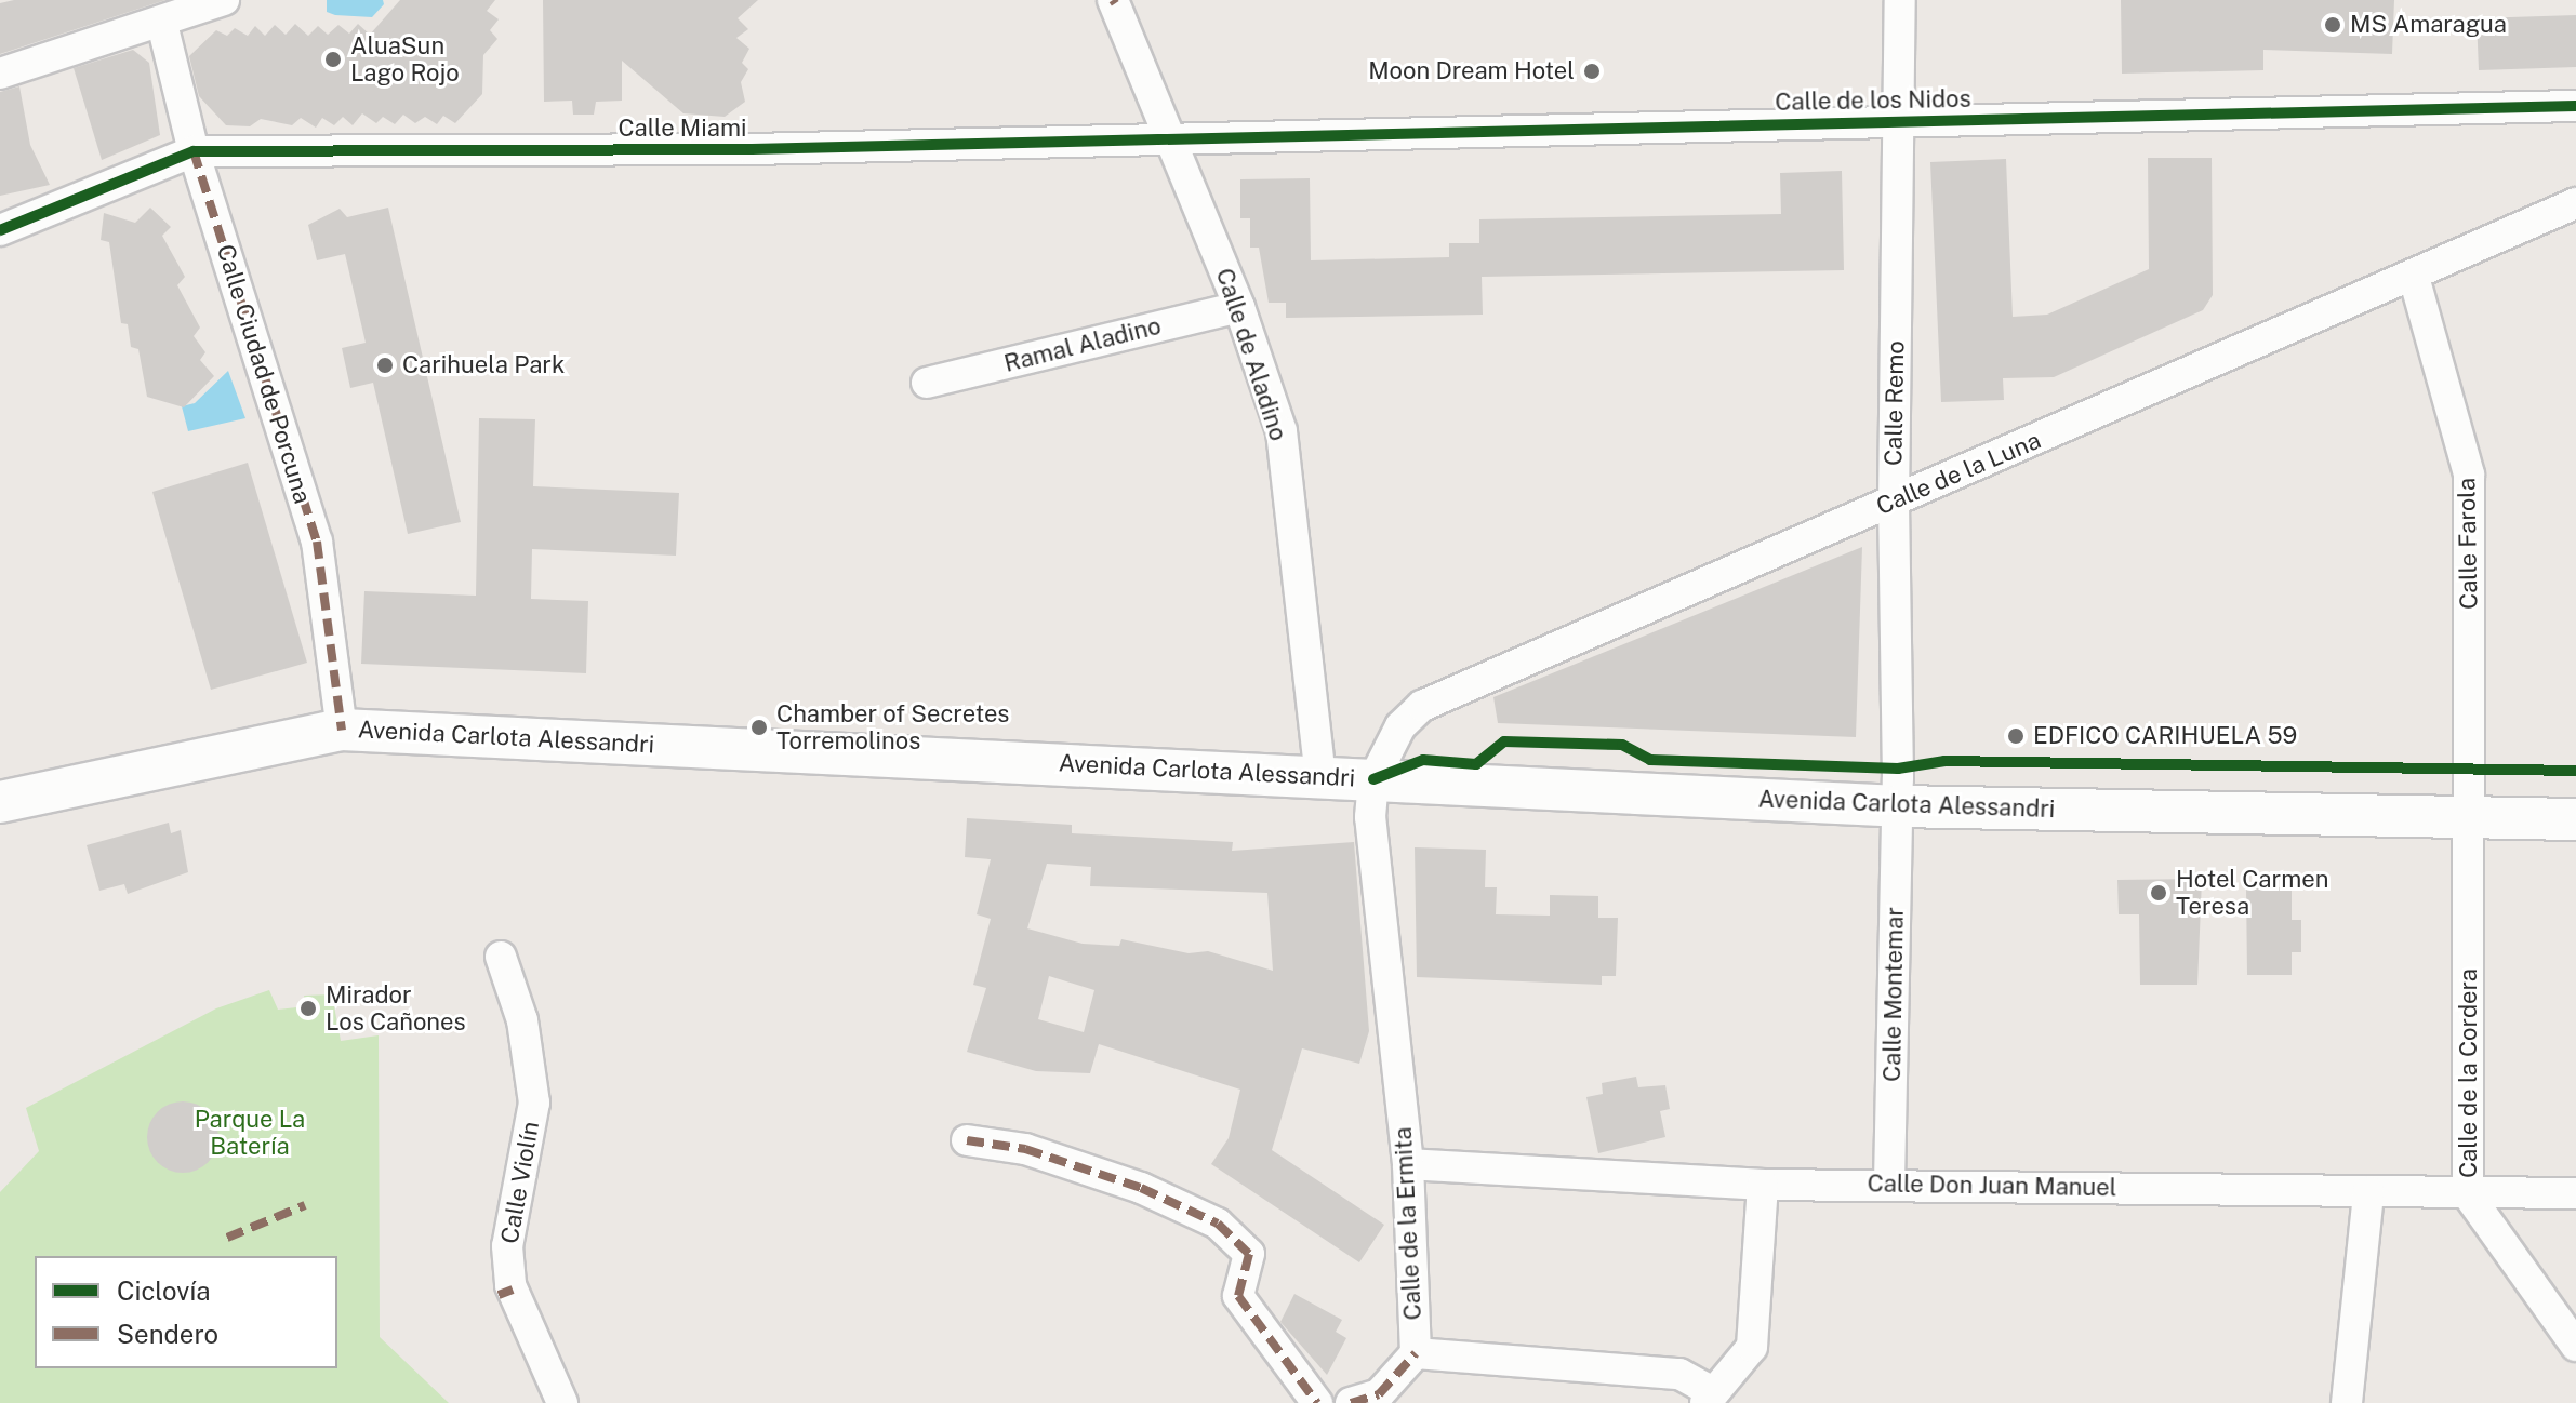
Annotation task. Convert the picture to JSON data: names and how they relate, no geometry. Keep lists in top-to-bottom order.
{
  "streets": {
    "main road": ["Avenida Carlota Alessandri"],
    "street": [
      "Calle de los Nidos",
      "Calle Miami",
      "Ramal Aladino",
      "Calle de Aladino",
      "Calle Ciudad de Porcuna",
      "Calle Remo",
      "Calle de la Luna",
      "Calle Farola",
      "Calle Montemar",
      "Calle de la Cordera",
      "Calle Violín",
      "Calle Don Juan Manuel",
      "Calle de la Ermita"
    ]
  },
  "crossings": [
    ["Calle de los Nidos", "Calle Miami"],
    ["Calle de los Nidos", "Calle de Aladino"],
    ["Calle de los Nidos", "Calle Remo"],
    ["Calle Miami", "Calle de Aladino"],
    ["Calle Miami", "Calle Ciudad de Porcuna"],
    ["Ramal Aladino", "Calle de Aladino"],
    ["Calle de Aladino", "Avenida Carlota Alessandri"],
    ["Calle Ciudad de Porcuna", "Avenida Carlota Alessandri"],
    ["Calle Remo", "Calle de la Luna"],
    ["Calle Remo", "Avenida Carlota Alessandri"],
    ["Calle Remo", "Calle Montemar"],
    ["Calle de la Luna", "Calle Farola"],
    ["Calle de la Luna", "Avenida Carlota Alessandri"],
    ["Calle de la Luna", "Calle de la Ermita"],
    ["Calle Farola", "Avenida Carlota Alessandri"],
    ["Calle Farola", "Calle de la Cordera"],
    ["Avenida Carlota Alessandri", "Calle Montemar"],
    ["Avenida Carlota Alessandri", "Calle de la Cordera"],
    ["Avenida Carlota Alessandri", "Calle de la Ermita"],
    ["Calle Montemar", "Calle Don Juan Manuel"],
    ["Calle de la Cordera", "Calle Don Juan Manuel"],
    ["Calle Don Juan Manuel", "Calle de la Ermita"]
  ],
  "parks": ["Parque La Batería"],
  "places": [
    "MS Amaragua",
    "AluaSun Lago Rojo",
    "Moon Dream Hotel",
    "Carihuela Park",
    "Chamber of Secretes Torremolinos",
    "EDFICO CARIHUELA 59",
    "Hotel Carmen Teresa",
    "Mirador Los Cañones"
  ],
  "legend": ["Ciclovía", "Sendero"]
}
